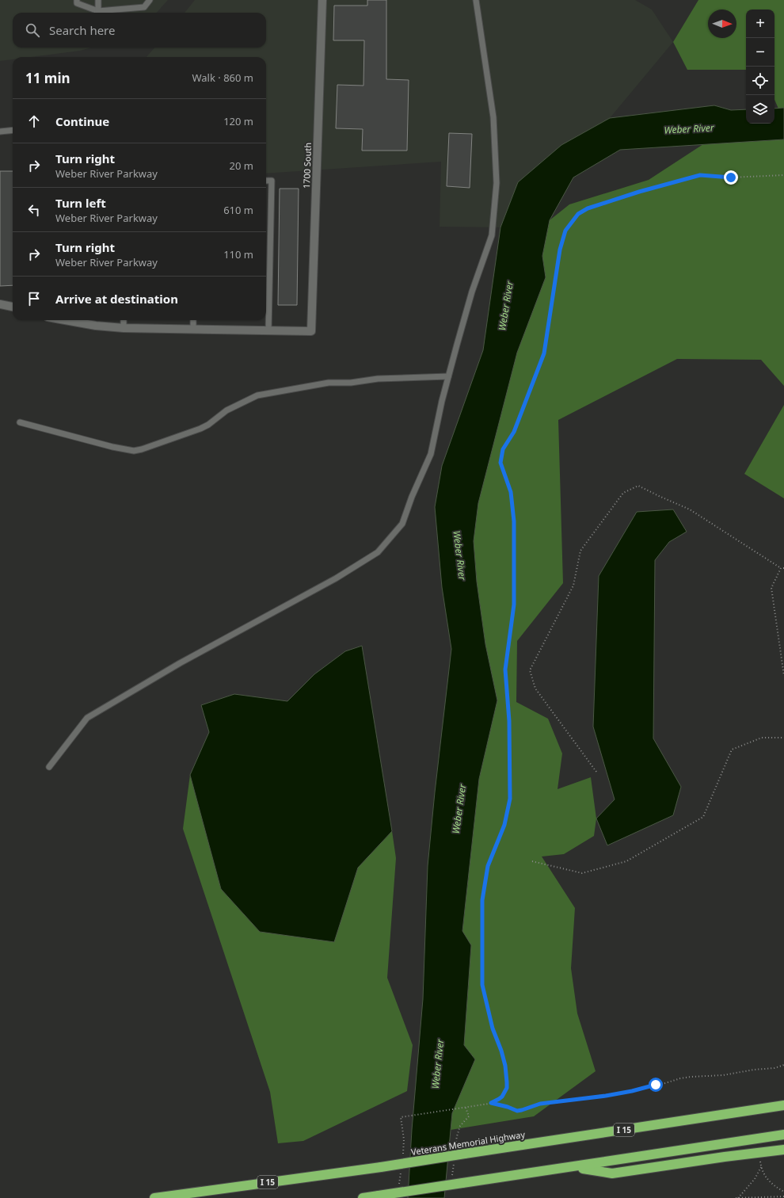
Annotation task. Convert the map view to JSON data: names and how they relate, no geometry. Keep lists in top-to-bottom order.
{
  "streets": {
    "highway": ["I 15", "Veterans Memorial Highway"],
    "street": ["1700 South"]
  },
  "water": ["Weber River"],
  "north": "right",
  "page": {
    "map_buttons": ["+", "−"],
    "search": "Search here",
    "heading": ["11 min", "Walk · 860 m"],
    "list": [
      ["Continue", "120 m"],
      ["Turn right", "Weber River Parkway", "20 m"],
      ["Turn left", "Weber River Parkway", "610 m"],
      ["Turn right", "Weber River Parkway", "110 m"],
      "Arrive at destination"
    ]
  }
}
